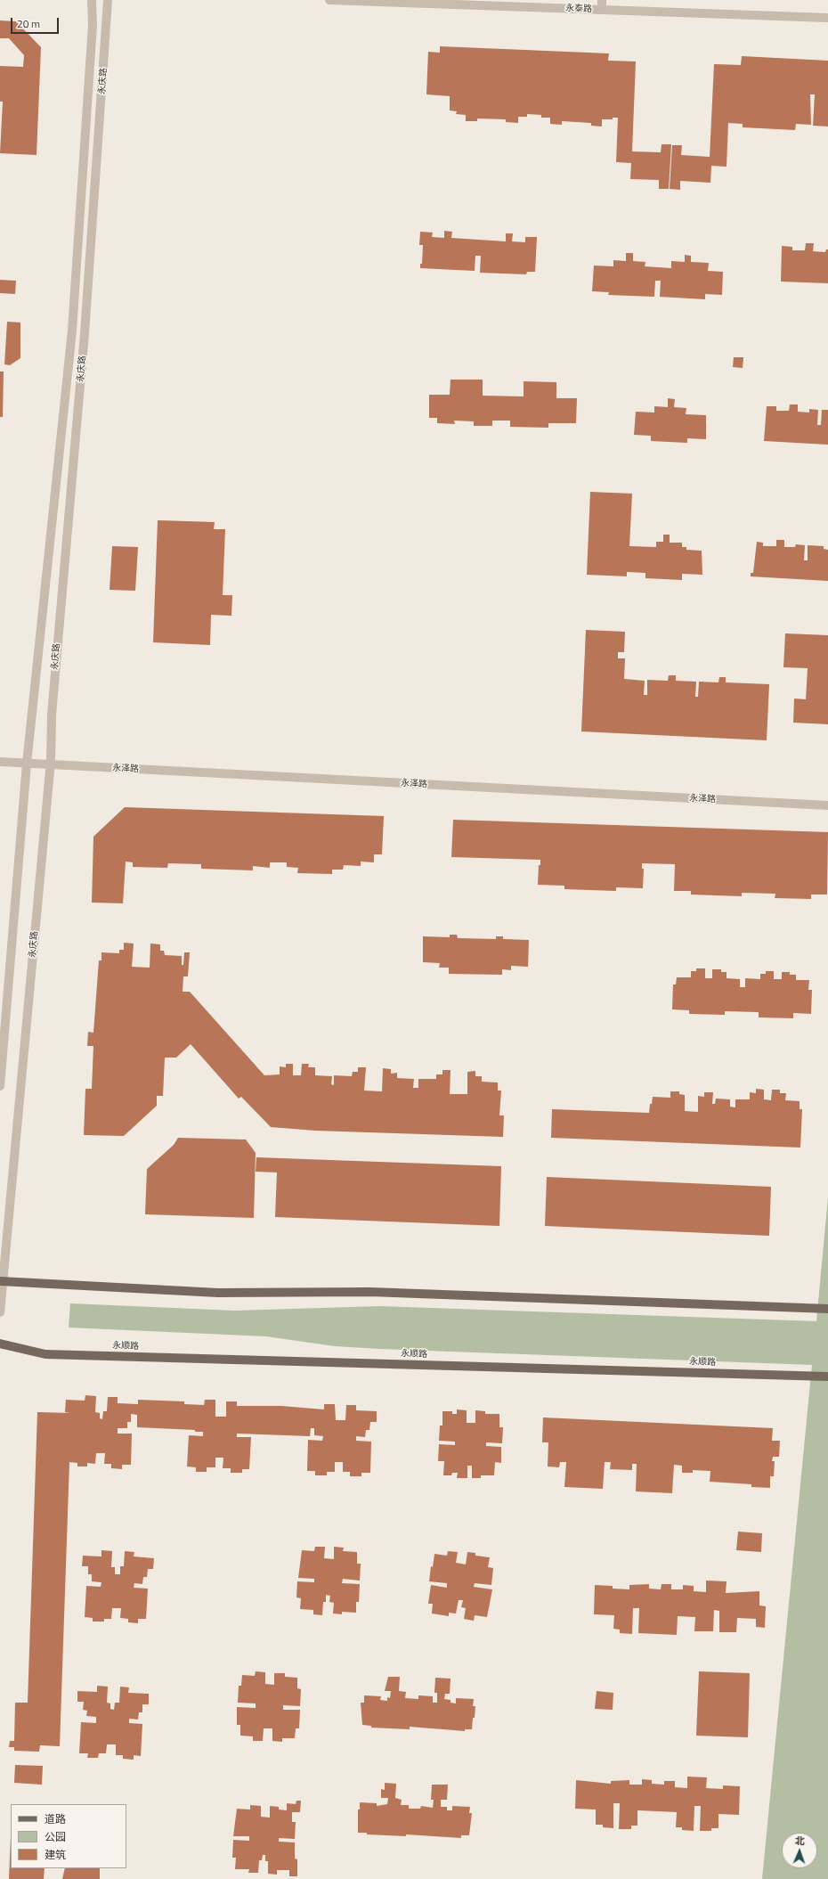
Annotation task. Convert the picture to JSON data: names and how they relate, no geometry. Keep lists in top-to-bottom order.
{
  "streets": {
    "main road": ["永顺路"],
    "street": ["永泰路", "永庆路", "永泽路"]
  },
  "crossings": [
    ["永庆路", "永泽路"]
  ],
  "legend": ["道路", "公园", "建筑"],
  "scale_bar": "20 m",
  "north": "top"
}
